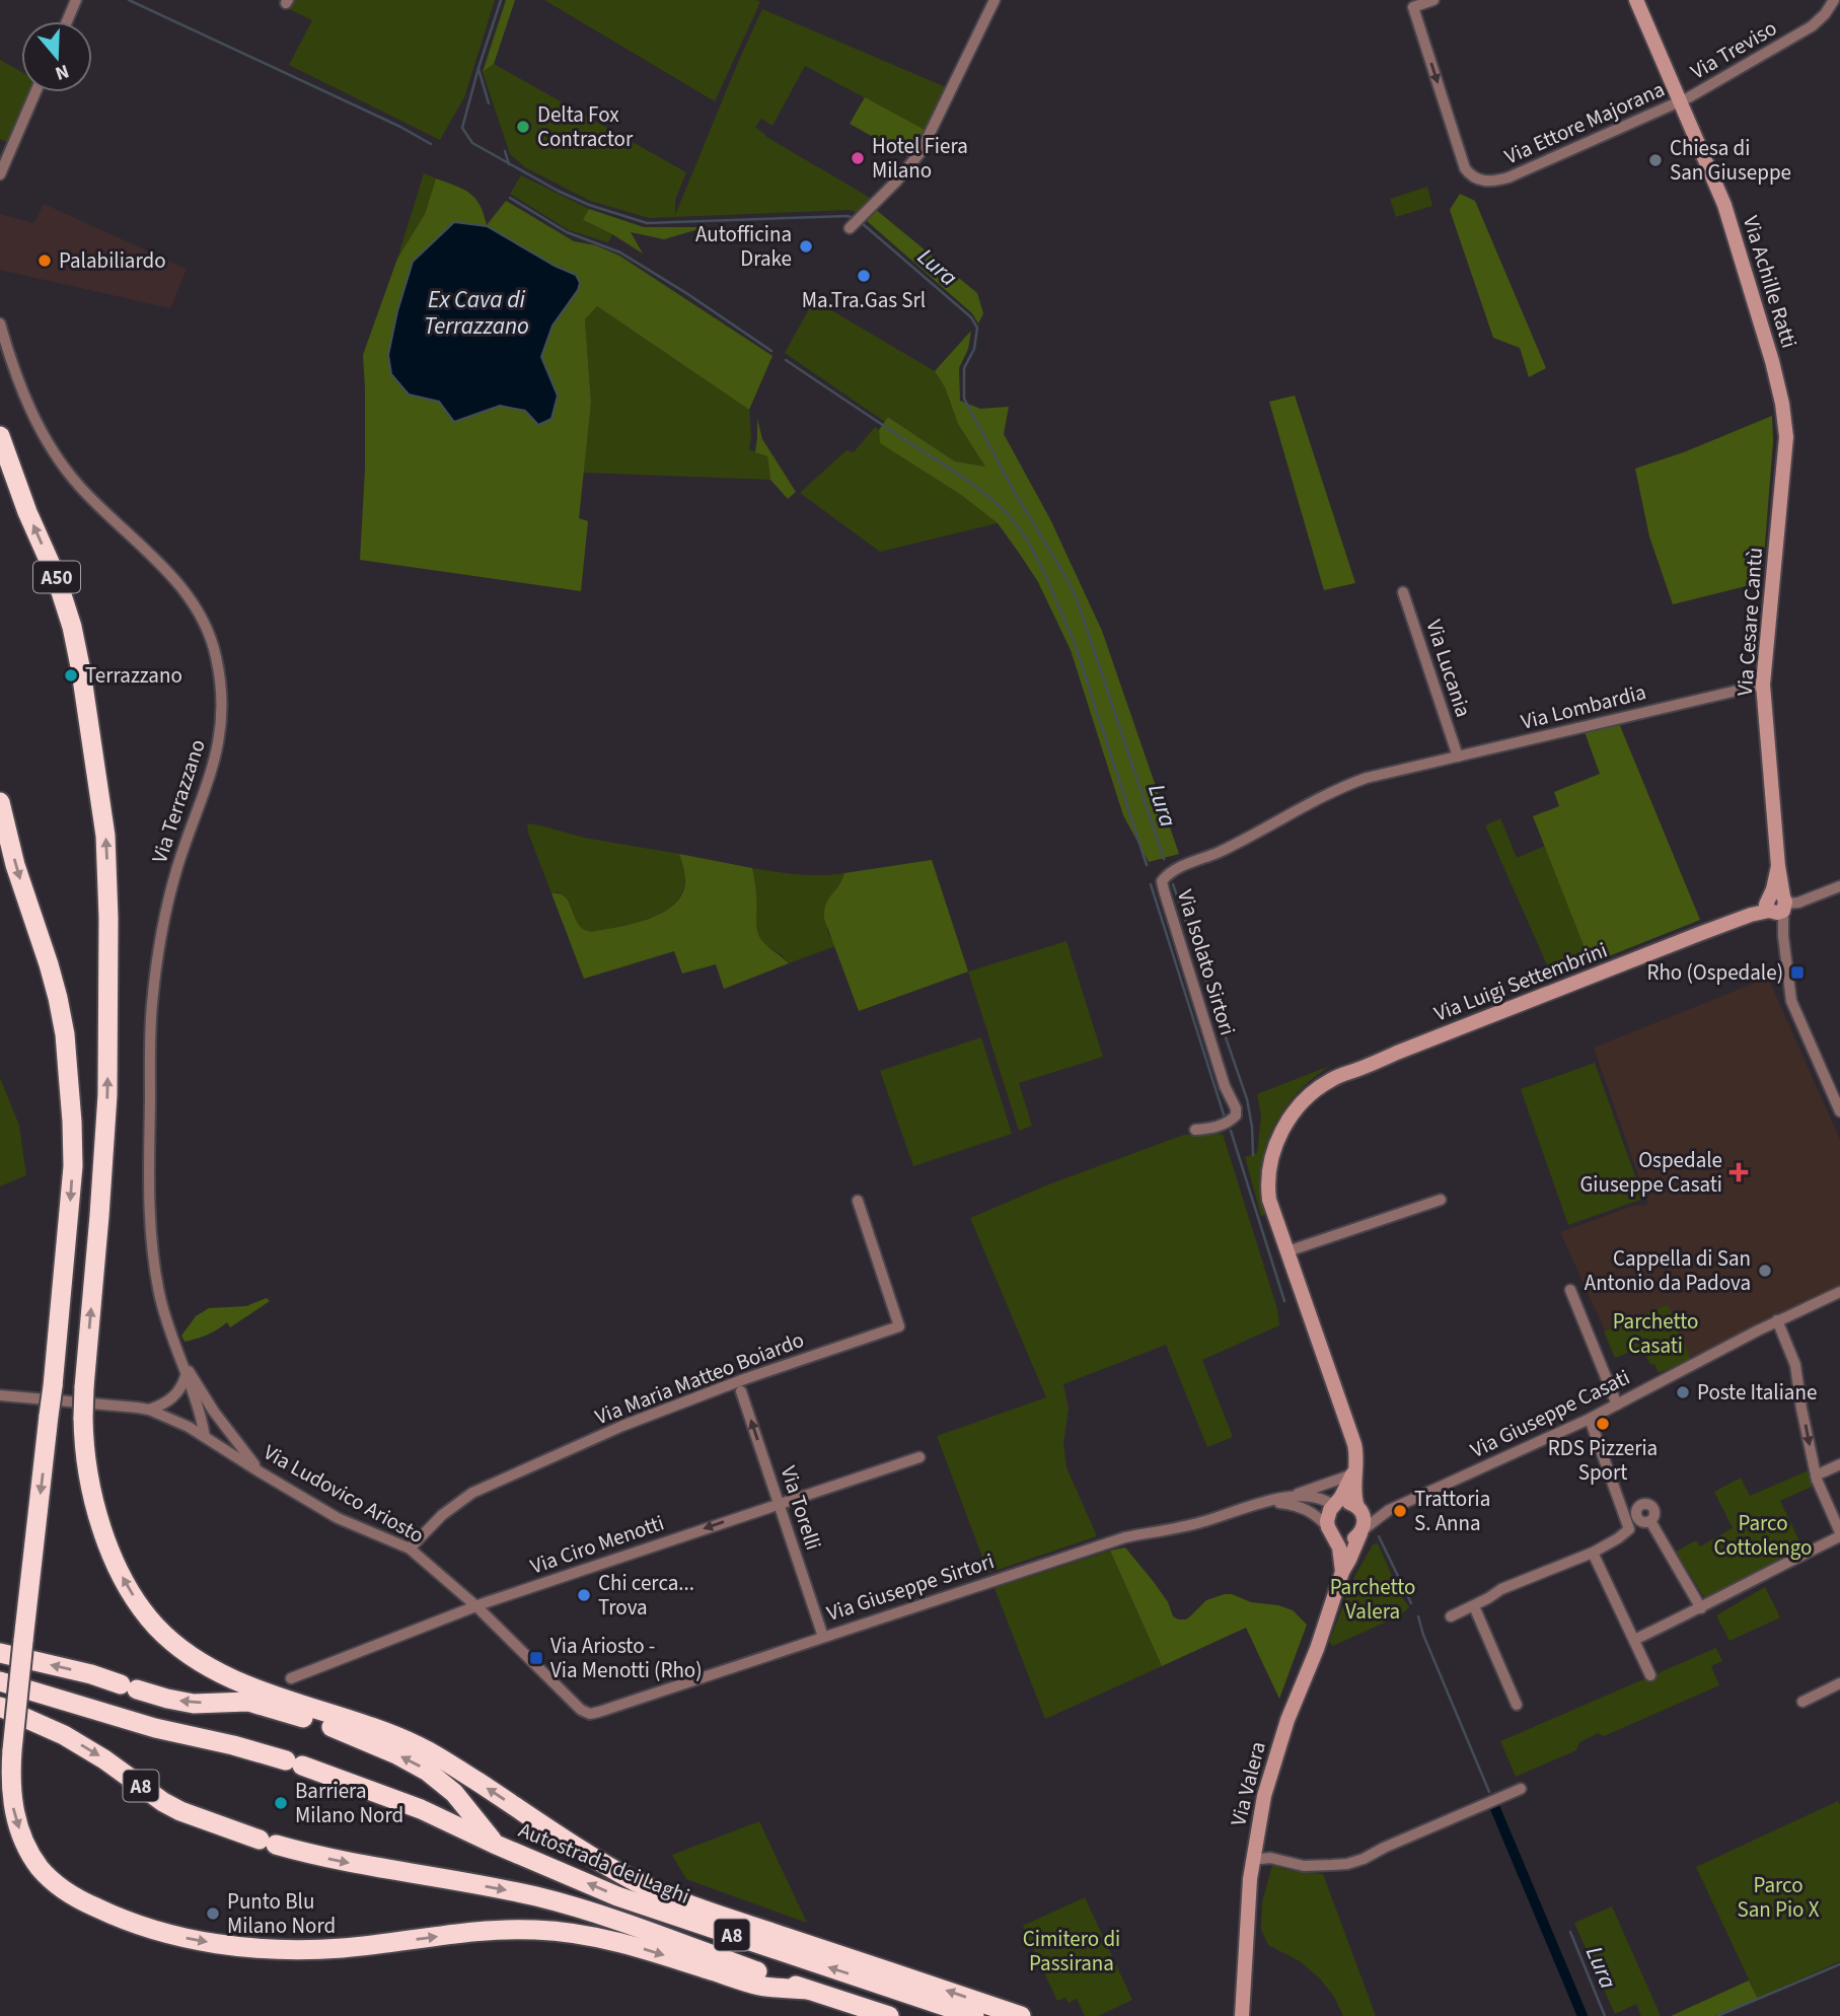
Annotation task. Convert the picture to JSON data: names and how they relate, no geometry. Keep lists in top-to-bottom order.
{
  "streets": {
    "highway": ["A50", "A8", "Autostrada dei Laghi"],
    "street": [
      "Via Treviso",
      "Via Ettore Majorana",
      "Via Achille Ratti",
      "Via Cesare Cantù",
      "Via Lucania",
      "Via Lombardia",
      "Via Terrazzano",
      "Via Isolato Sirtori",
      "Via Luigi Settembrini",
      "Via Maria Matteo Boiardo",
      "Via Giuseppe Casati",
      "Via Ludovico Ariosto",
      "Via Torelli",
      "Via Ciro Menotti",
      "Via Giuseppe Sirtori",
      "Via Valera"
    ]
  },
  "crossings": [
    ["Via Treviso", "Via Ettore Majorana"],
    ["Via Treviso", "Via Achille Ratti"],
    ["Via Ettore Majorana", "Via Achille Ratti"],
    ["Via Achille Ratti", "Via Cesare Cantù"],
    ["Via Cesare Cantù", "Via Lombardia"],
    ["Via Cesare Cantù", "Via Luigi Settembrini"],
    ["Via Lucania", "Via Lombardia"],
    ["Via Lombardia", "Via Isolato Sirtori"],
    ["Via Terrazzano", "Via Ludovico Ariosto"],
    ["Via Luigi Settembrini", "Via Giuseppe Casati"],
    ["Via Luigi Settembrini", "Via Giuseppe Sirtori"],
    ["Via Luigi Settembrini", "Via Valera"],
    ["Via Maria Matteo Boiardo", "Via Ludovico Ariosto"],
    ["Via Giuseppe Casati", "Via Giuseppe Sirtori"],
    ["Via Giuseppe Casati", "Via Valera"],
    ["Via Ludovico Ariosto", "Via Ciro Menotti"],
    ["Via Ludovico Ariosto", "Via Giuseppe Sirtori"],
    ["Via Torelli", "Via Ciro Menotti"],
    ["Via Torelli", "Via Giuseppe Sirtori"],
    ["Via Giuseppe Sirtori", "Via Valera"],
    ["A8", "Autostrada dei Laghi"]
  ],
  "one_way": ["Via Torelli", "Via Ciro Menotti"],
  "water": ["Lura", "Ex Cava di Terrazzano"],
  "parks": [
    "Parchetto Casati",
    "Parco Cottolengo",
    "Parchetto Valera",
    "Parco San Pio X",
    "Cimitero di Passirana"
  ],
  "places": {
    "other": [
      "Delta Fox Contractor",
      "Hotel Fiera Milano",
      "Chiesa di San Giuseppe",
      "Autofficina Drake",
      "Palabiliardo",
      "Ma.Tra.Gas Srl",
      "Terrazzano",
      "Cappella di San Antonio da Padova",
      "Poste Italiane",
      "RDS Pizzeria Sport",
      "Trattoria S. Anna",
      "Chi cerca... Trova",
      "Barriera Milano Nord",
      "Punto Blu Milano Nord"
    ],
    "transit": ["Rho (Ospedale)", "Via Ariosto - Via Menotti (Rho)"],
    "health": ["Ospedale Giuseppe Casati"]
  },
  "north": "bottom"
}
